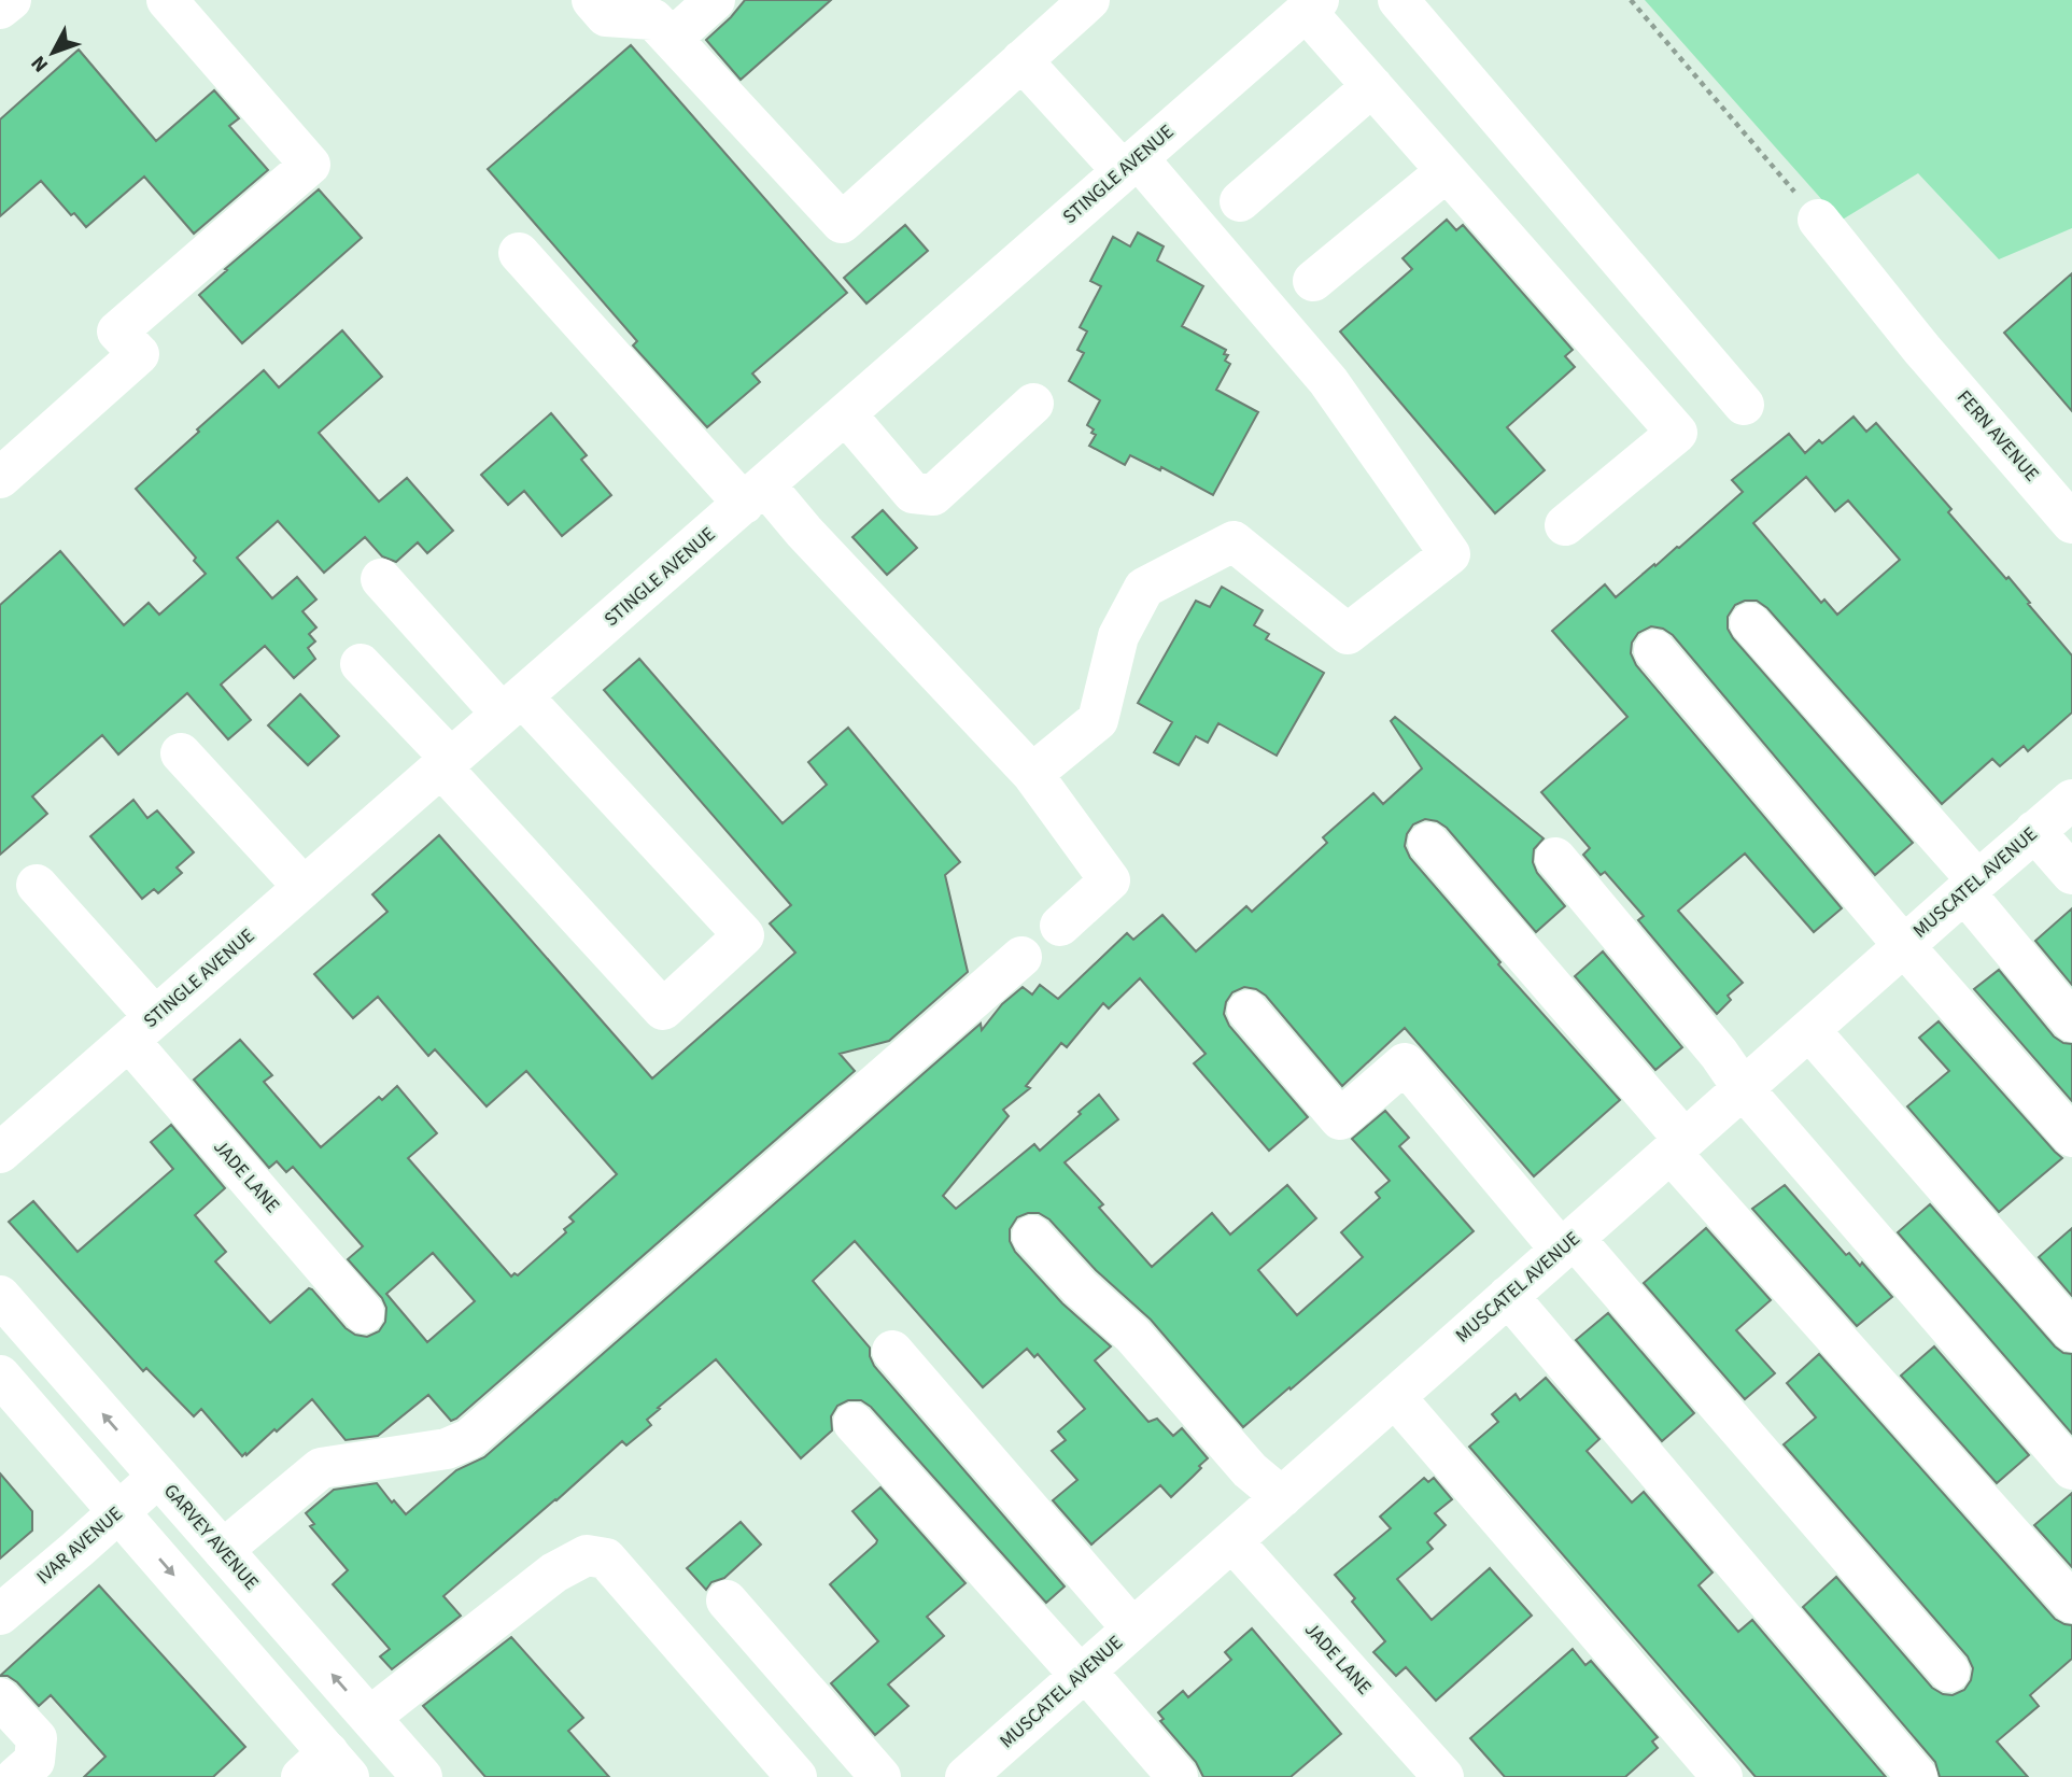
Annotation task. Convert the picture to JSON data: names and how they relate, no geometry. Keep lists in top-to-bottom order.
{
  "streets": {
    "street": [
      "STINGLE AVENUE",
      "FERN AVENUE",
      "MUSCATEL AVENUE",
      "JADE LANE",
      "GARVEY AVENUE",
      "IVAR AVENUE"
    ]
  },
  "crossings": [
    ["STINGLE AVENUE", "JADE LANE"],
    ["MUSCATEL AVENUE", "JADE LANE"],
    ["GARVEY AVENUE", "IVAR AVENUE"]
  ],
  "north": "bottom left"
}
